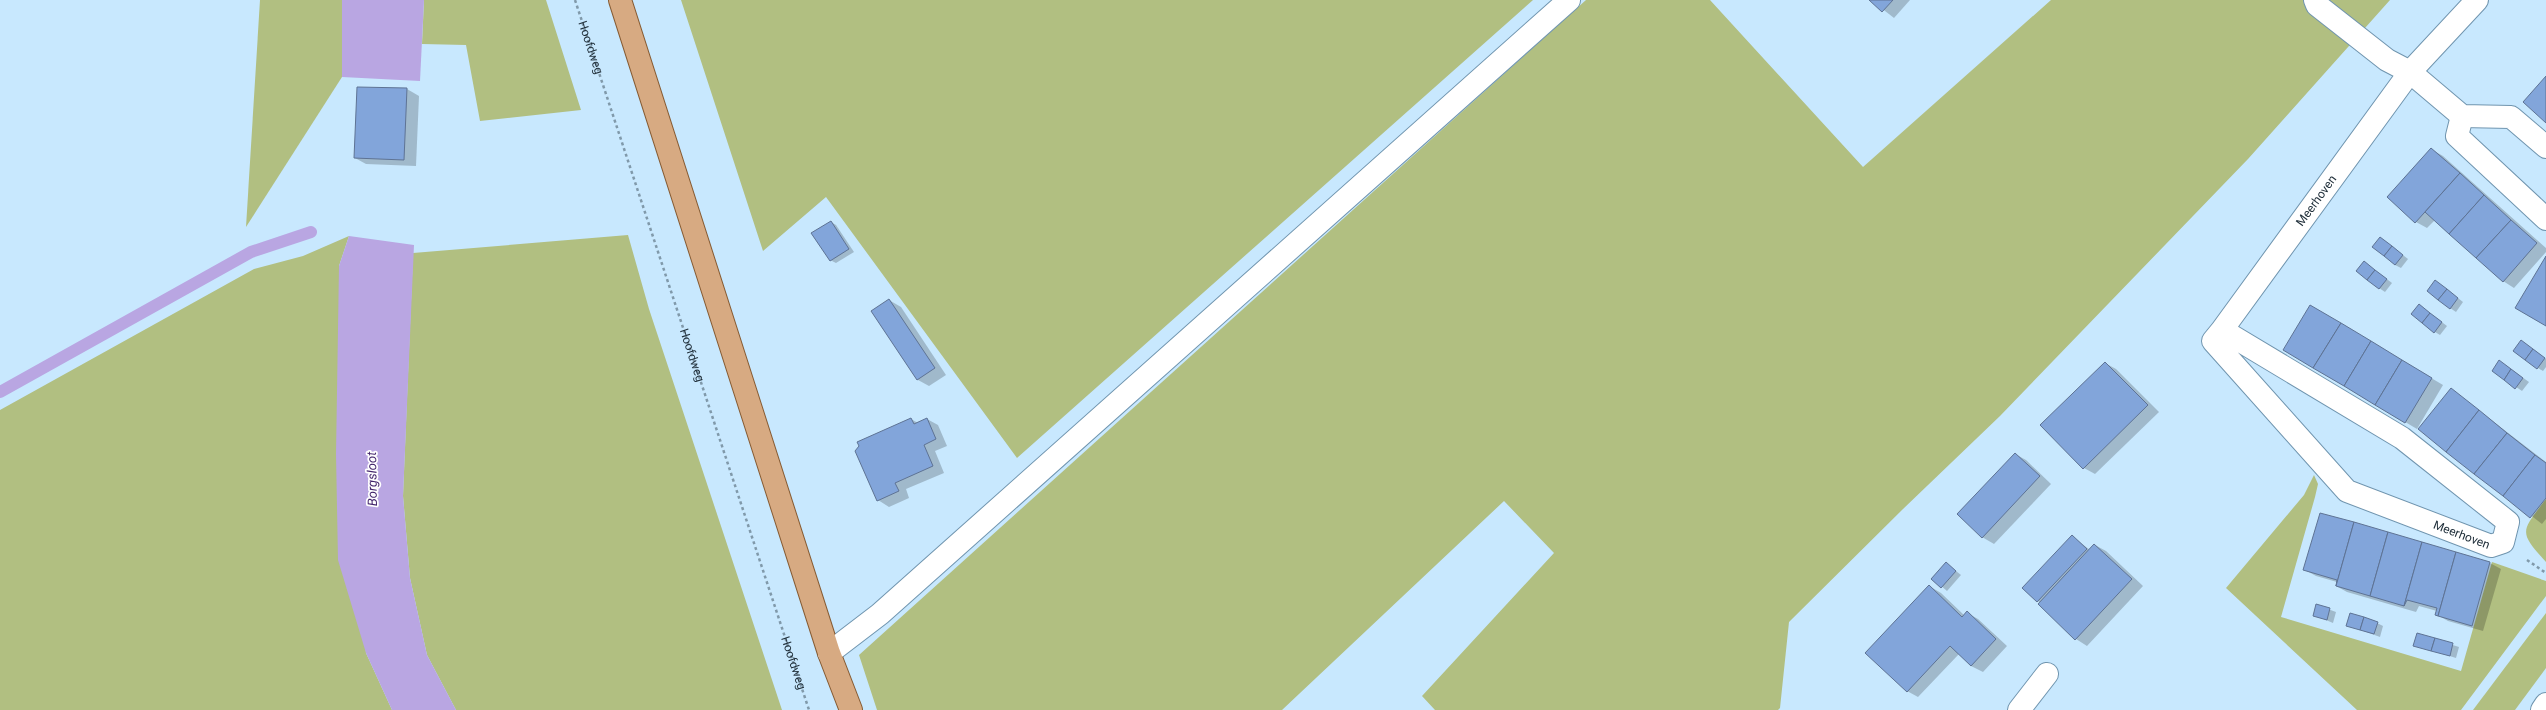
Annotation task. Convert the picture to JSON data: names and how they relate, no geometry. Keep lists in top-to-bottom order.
{
  "streets": {
    "street": ["Meerhoven"],
    "path": ["Hoofdweg"]
  },
  "water": ["Borgsloot"]
}
